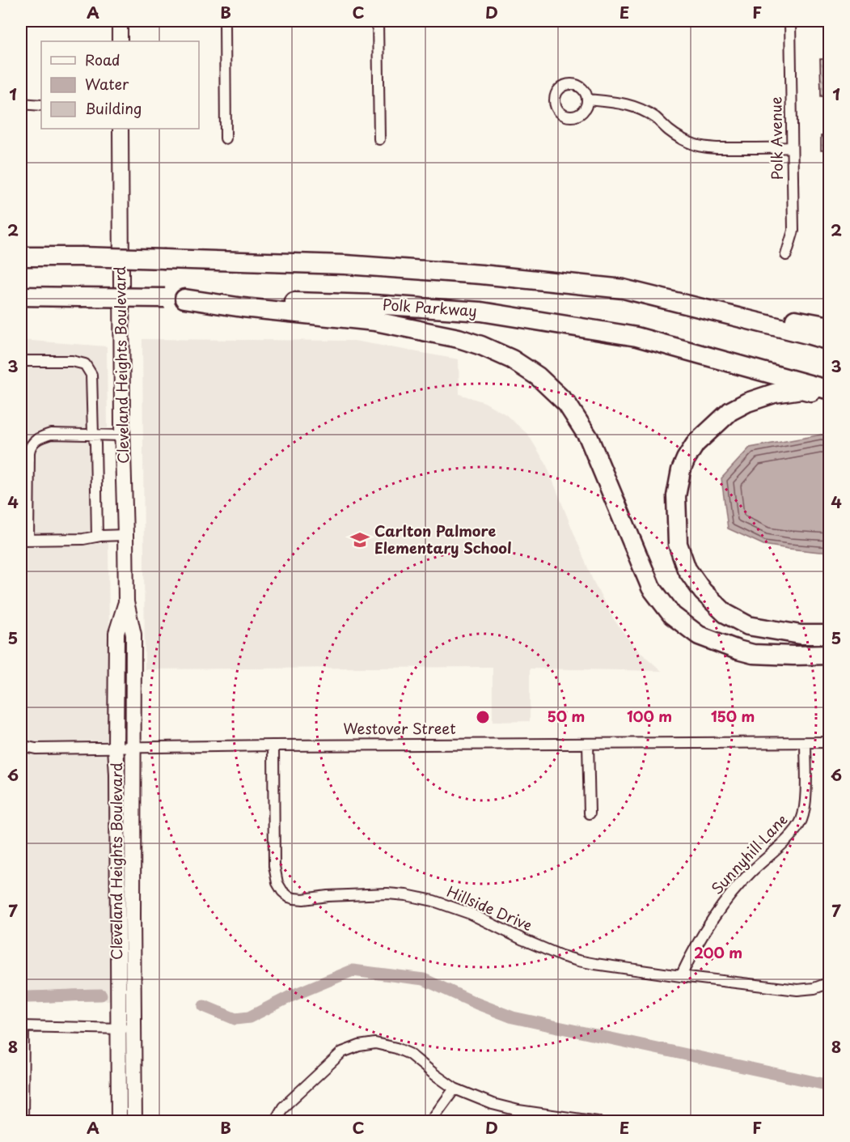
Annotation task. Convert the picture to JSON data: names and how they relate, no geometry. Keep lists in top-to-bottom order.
{
  "streets": {
    "highway": ["Polk Parkway"],
    "street": [
      "Polk Avenue",
      "Cleveland Heights Boulevard",
      "Westover Street",
      "Sunnyhill Lane",
      "Hillside Drive"
    ]
  },
  "crossings": [
    ["Cleveland Heights Boulevard", "Westover Street"],
    ["Westover Street", "Sunnyhill Lane"],
    ["Westover Street", "Hillside Drive"],
    ["Sunnyhill Lane", "Hillside Drive"]
  ],
  "places": {
    "school or university": ["Carlton Palmore Elementary School"]
  },
  "legend": ["Road", "Water", "Building"],
  "grid": {
    "columns": [
      "A",
      "B",
      "C",
      "D",
      "E",
      "F"
    ],
    "rows": [
      "1",
      "2",
      "3",
      "4",
      "5",
      "6",
      "7",
      "8"
    ]
  },
  "rings": [
    "50 m",
    "100 m",
    "150 m",
    "200 m"
  ]
}
